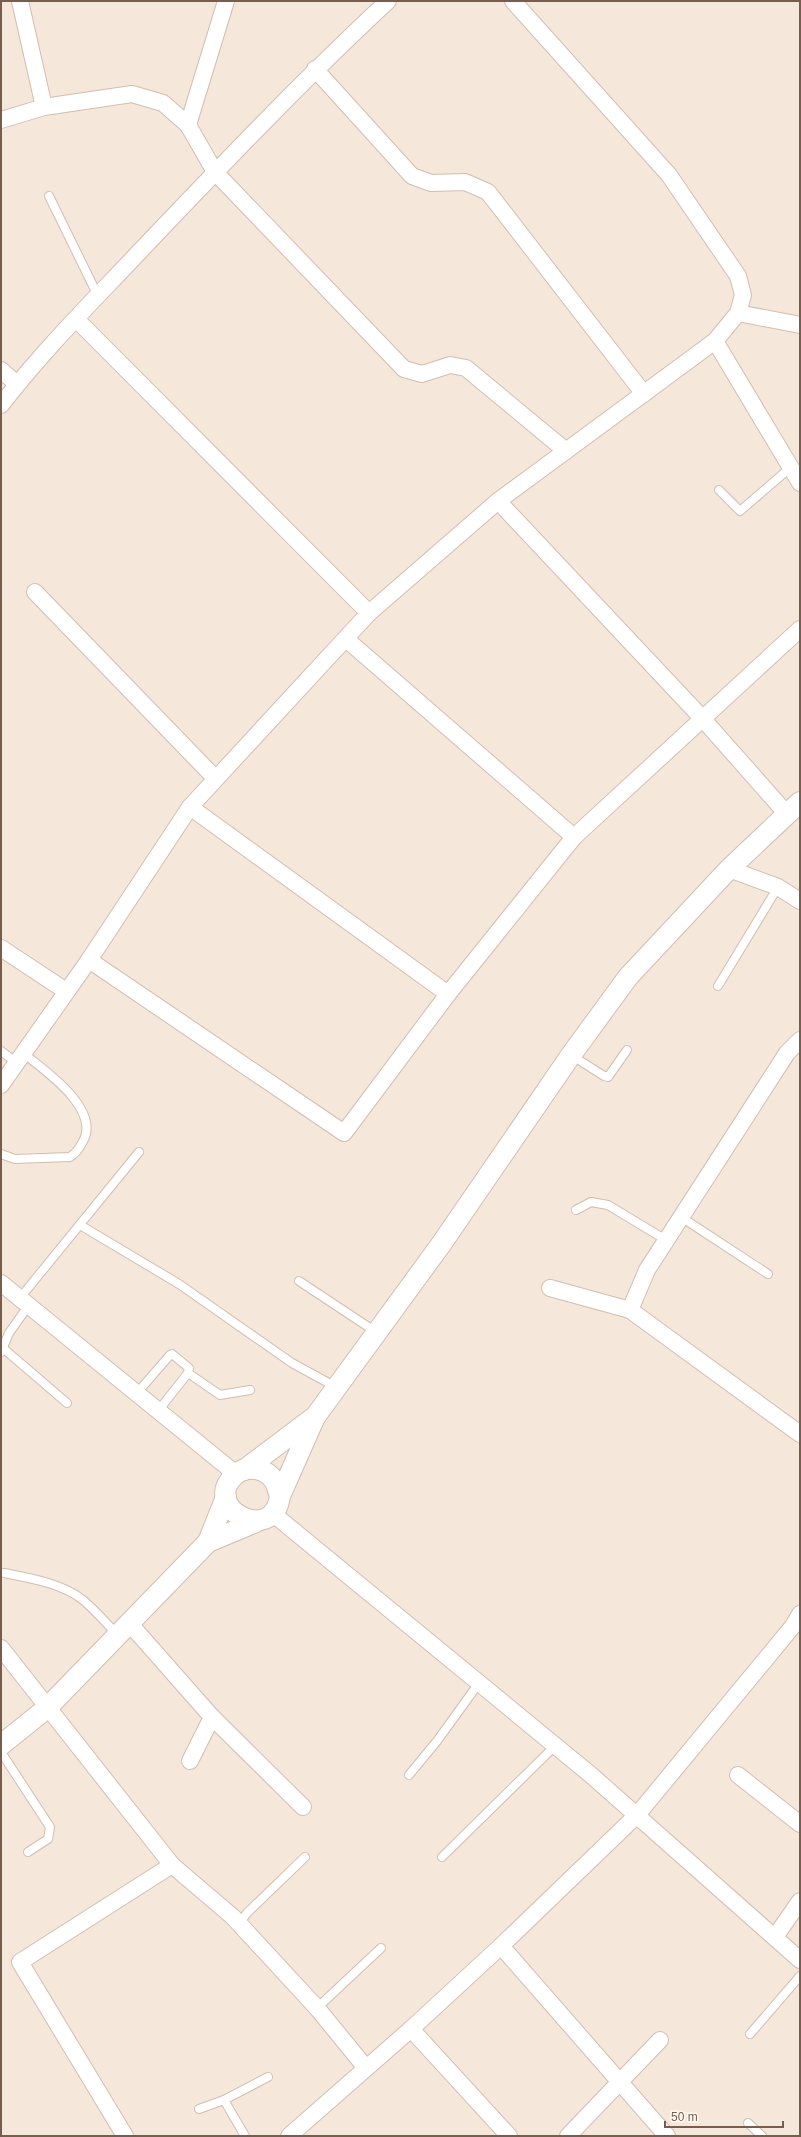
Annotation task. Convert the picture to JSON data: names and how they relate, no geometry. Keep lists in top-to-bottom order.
{
  "scale_bar": "50 m"
}
